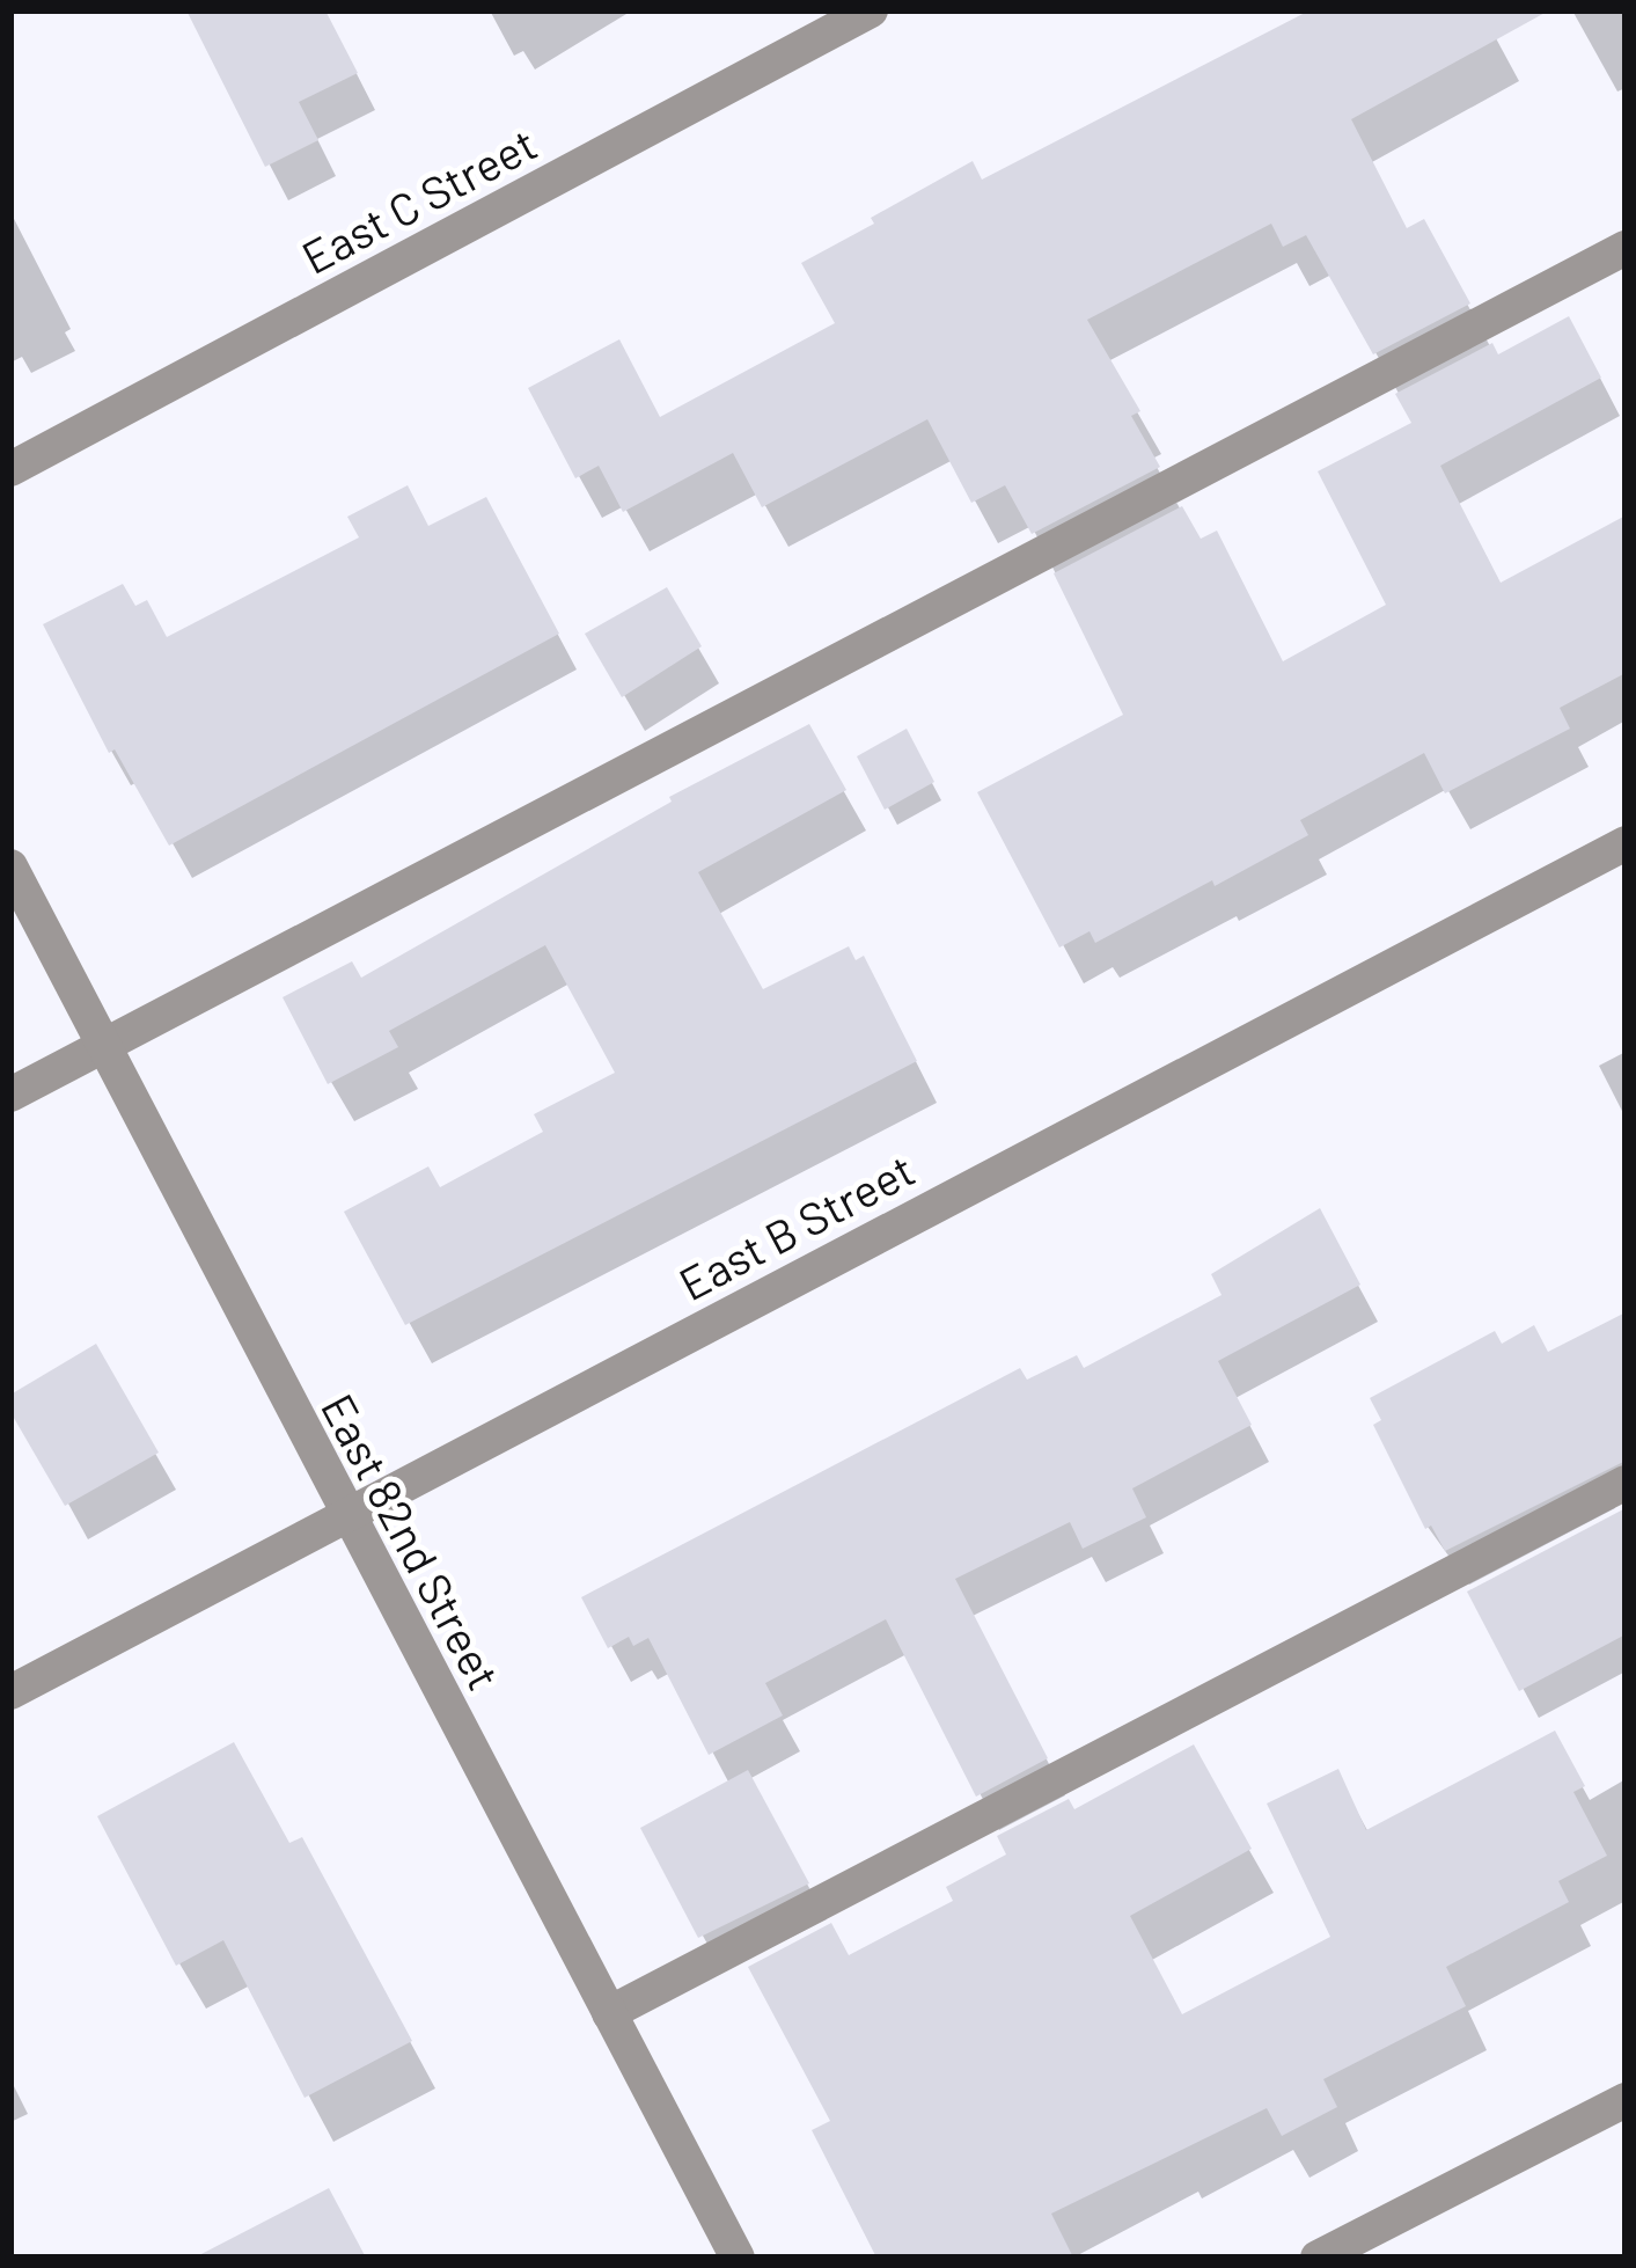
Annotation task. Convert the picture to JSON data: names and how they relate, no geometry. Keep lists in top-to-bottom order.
{
  "streets": {
    "street": ["East C Street", "East B Street", "East 82nd Street"]
  },
  "crossings": [
    ["East B Street", "East 82nd Street"]
  ]
}
